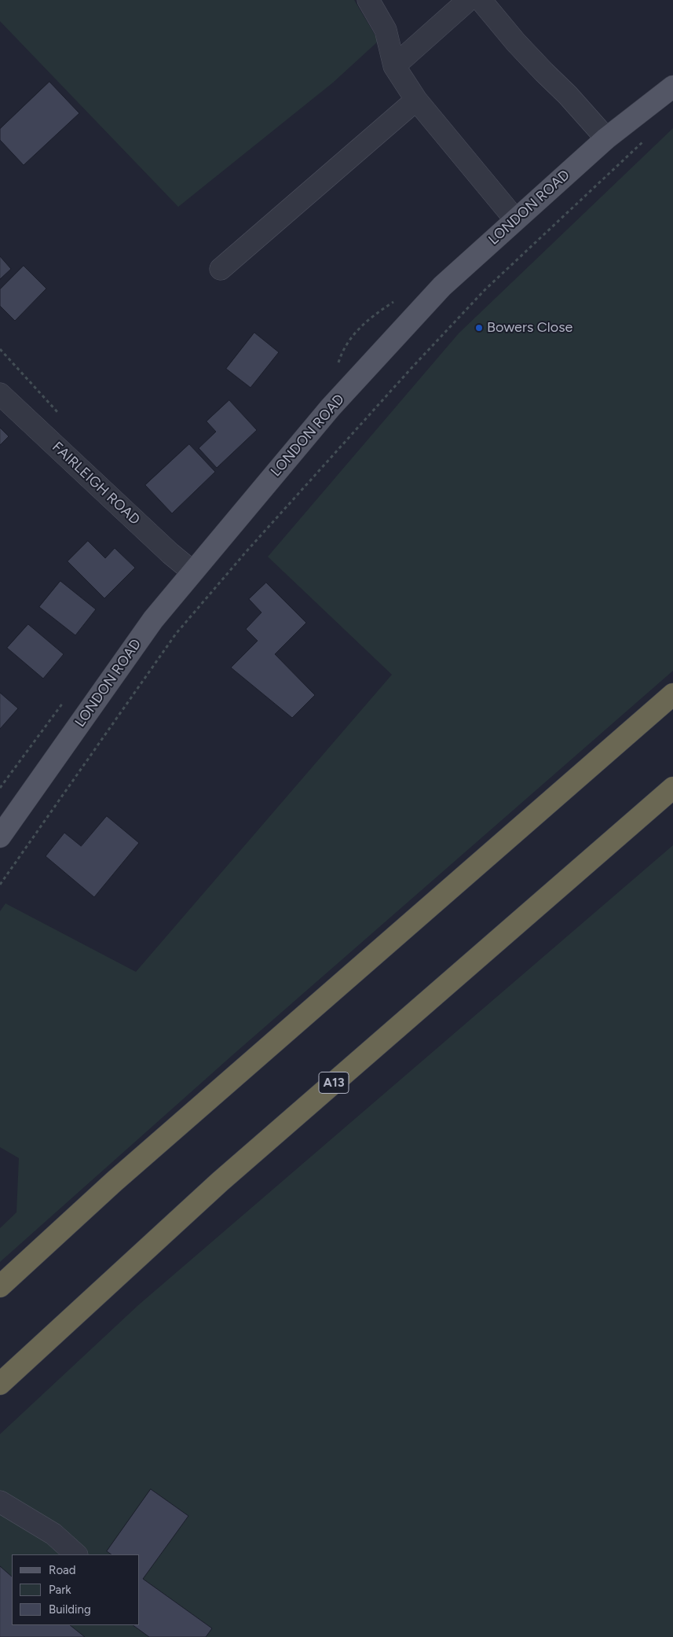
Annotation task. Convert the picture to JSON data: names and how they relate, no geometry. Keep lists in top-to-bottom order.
{
  "streets": {
    "highway": ["A13"],
    "main road": ["LONDON ROAD"],
    "street": ["FAIRLEIGH ROAD"]
  },
  "crossings": [
    ["LONDON ROAD", "FAIRLEIGH ROAD"]
  ],
  "places": ["Bowers Close"],
  "legend": ["Road", "Park", "Building"]
}
